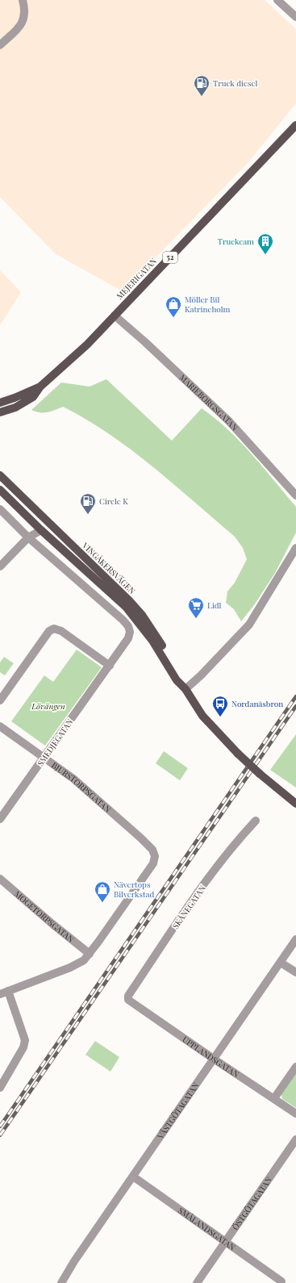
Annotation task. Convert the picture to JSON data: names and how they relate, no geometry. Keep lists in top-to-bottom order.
{
  "streets": {
    "main road": ["52", "MEJERIGATAN", "VINGÅKERSVÄGEN"],
    "street": [
      "MARIEBORGSGATAN",
      "SMEDJEGATAN",
      "BJURSTORPSGATAN",
      "SKÅNEGATAN",
      "MOGETORPSGATAN",
      "UPPLANDSGATAN",
      "VÄSTGÖTAGATAN",
      "ÖSTGÖTAGATAN",
      "SMÅLANDSGATAN"
    ]
  },
  "crossings": [
    ["MEJERIGATAN", "MARIEBORGSGATAN"],
    ["SMEDJEGATAN", "BJURSTORPSGATAN"],
    ["BJURSTORPSGATAN", "MOGETORPSGATAN"],
    ["SKÅNEGATAN", "UPPLANDSGATAN"],
    ["UPPLANDSGATAN", "VÄSTGÖTAGATAN"],
    ["VÄSTGÖTAGATAN", "SMÅLANDSGATAN"],
    ["ÖSTGÖTAGATAN", "SMÅLANDSGATAN"]
  ],
  "parks": ["Lövängen"],
  "places": {
    "fuel station": ["Truck diesel", "Circle K"],
    "building": ["Truckcam"],
    "shop": ["Möller Bil Katrineholm", "Nävertops Bilverkstad"],
    "supermarket": ["Lidl"],
    "bus stop": ["Nordanåsbron"]
  }
}
